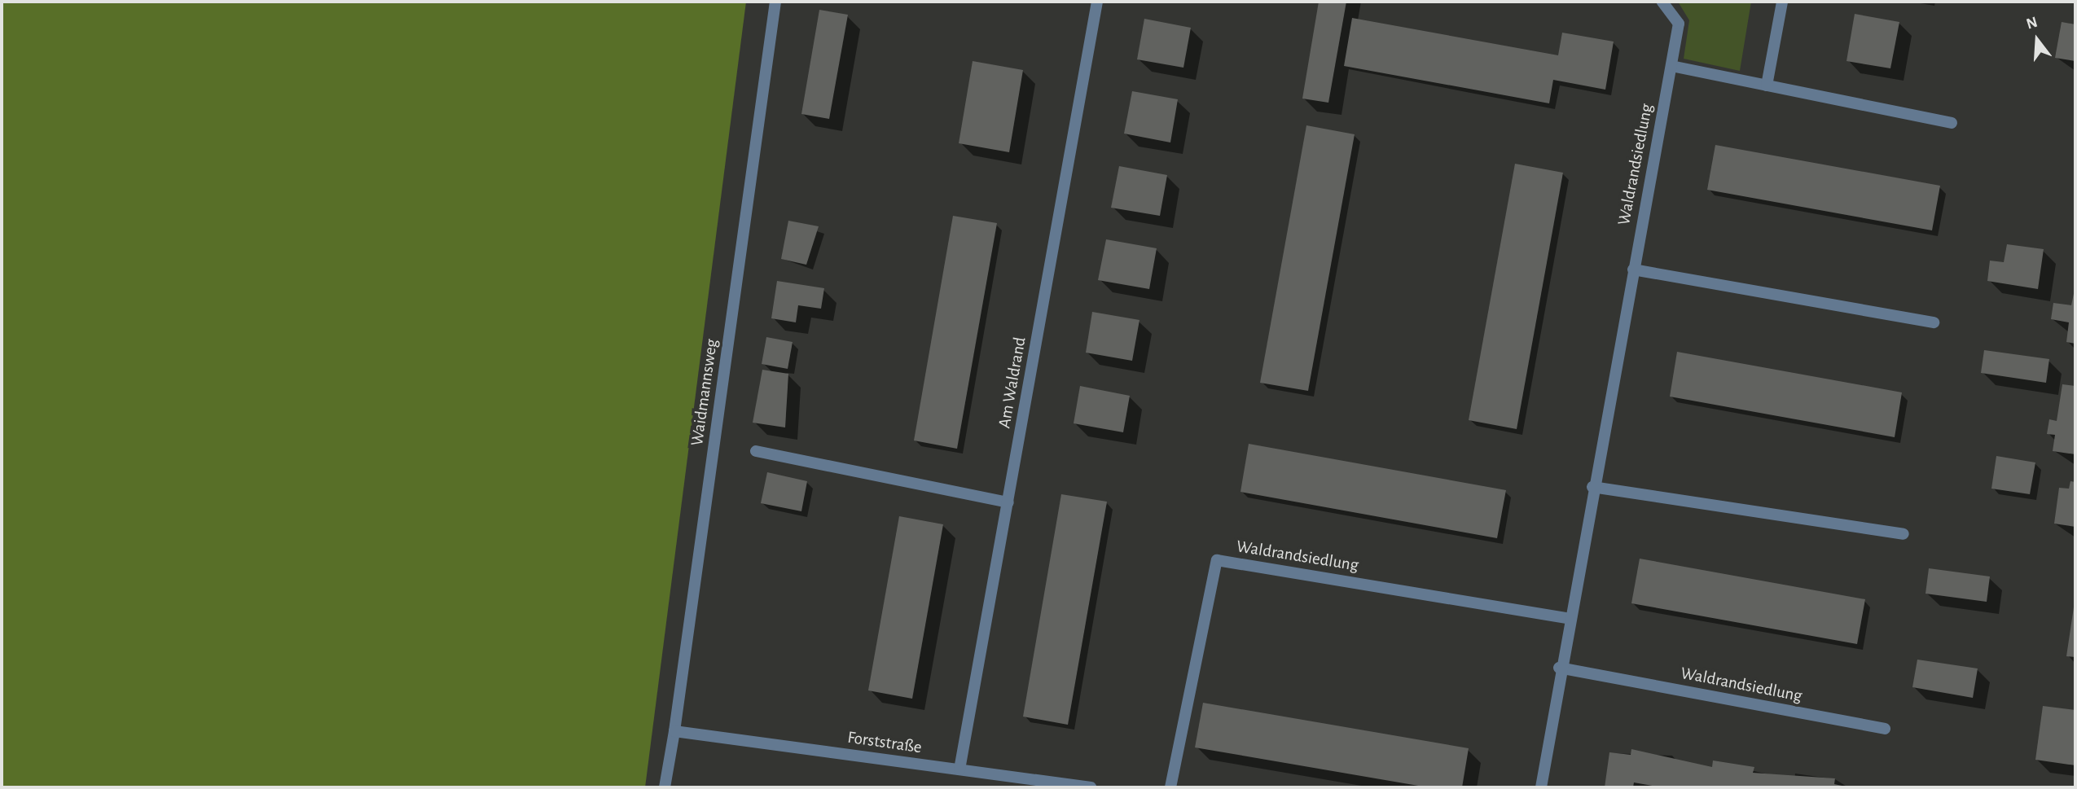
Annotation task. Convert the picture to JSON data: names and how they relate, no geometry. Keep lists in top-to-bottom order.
{
  "streets": {
    "street": [
      "Waldrandsiedlung",
      "Am Waldrand",
      "Waidmannsweg",
      "Forststraße"
    ]
  },
  "crossings": [
    ["Am Waldrand", "Forststraße"],
    ["Waidmannsweg", "Forststraße"]
  ],
  "north": "top"
}
